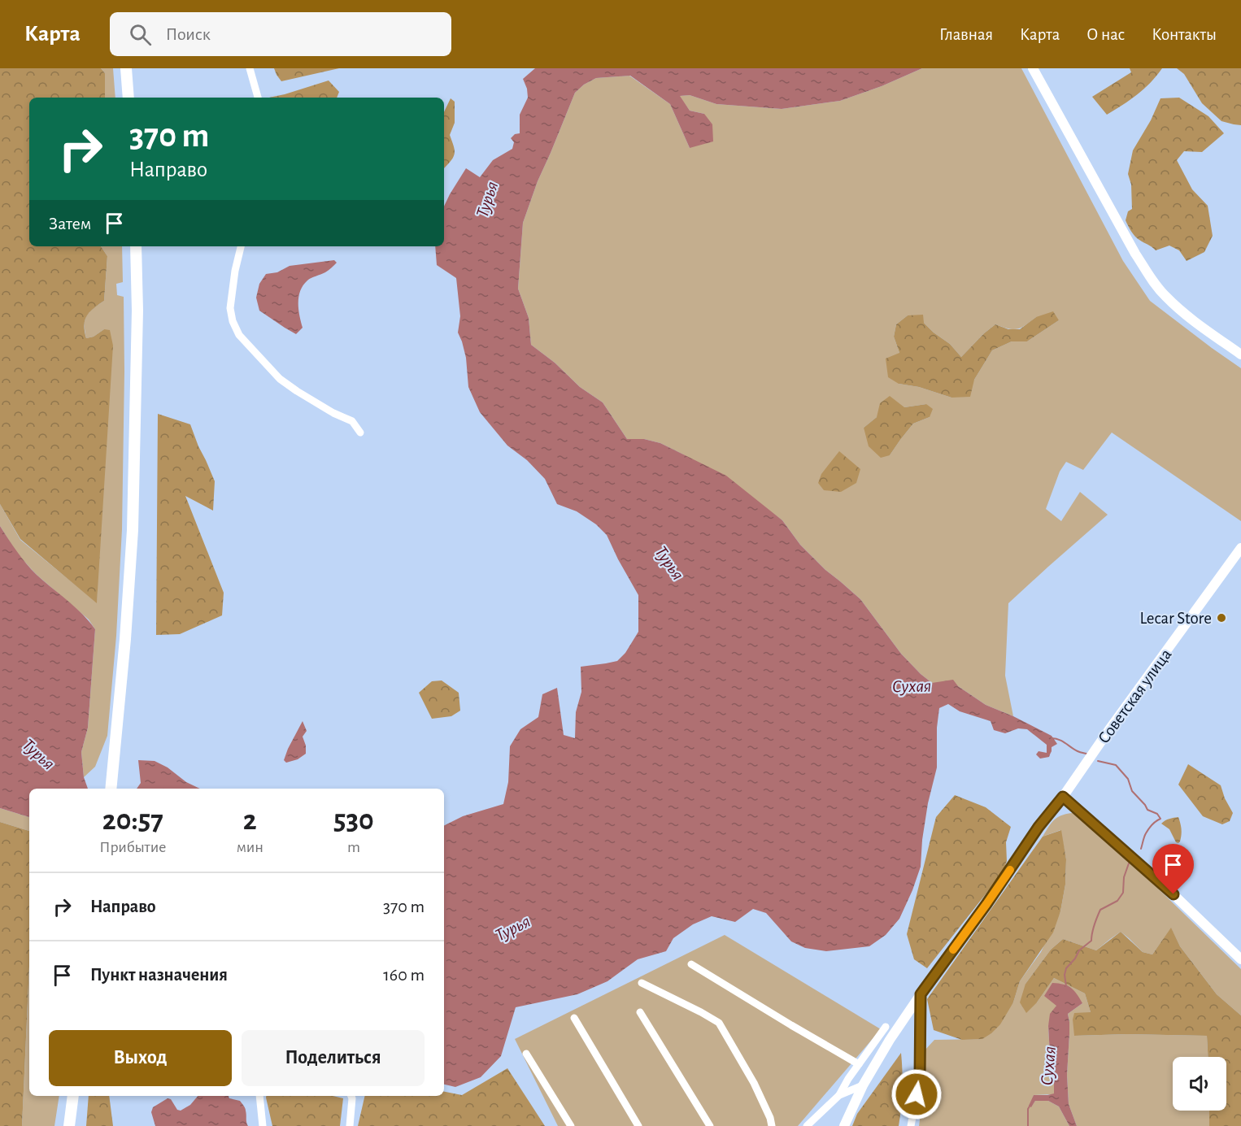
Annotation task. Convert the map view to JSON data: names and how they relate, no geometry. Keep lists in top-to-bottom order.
{
  "streets": {
    "main road": ["Советская улица"]
  },
  "water": ["Турья", "Сухая"],
  "places": ["Lecar Store"],
  "page": {
    "header": "Карта",
    "search": "Поиск",
    "nav": [
      "Главная",
      "Карта",
      "О нас",
      "Контакты"
    ],
    "turn": ["370 m", "Направо"],
    "then": "Затем",
    "eta": [
      "20:57",
      "Прибытие",
      "2",
      "мин",
      "530",
      "m"
    ],
    "list": [
      {
        "name": "Направо",
        "value": "370 m"
      },
      {
        "name": "Пункт назначения",
        "value": "160 m"
      }
    ],
    "buttons": ["Выход", "Поделиться"]
  }
}
